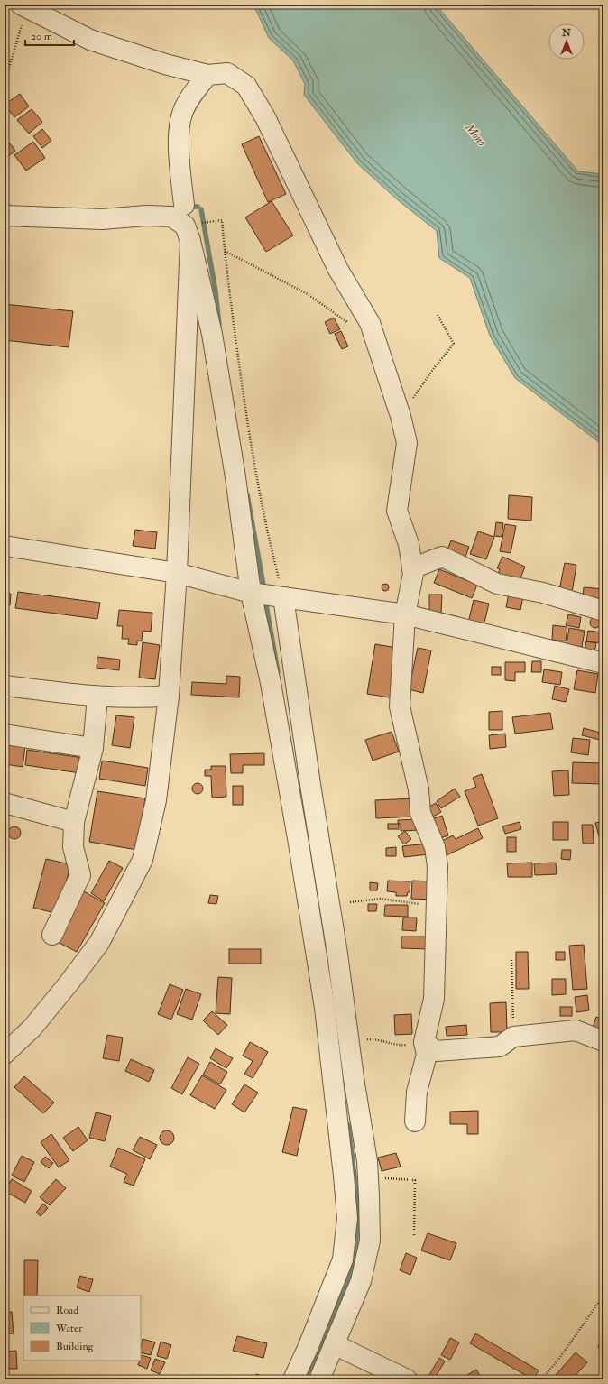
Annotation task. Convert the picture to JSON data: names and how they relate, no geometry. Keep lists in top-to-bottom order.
{
  "water": ["Mono"],
  "legend": ["Road", "Water", "Building"],
  "scale_bar": "20 m",
  "north": "top"
}
